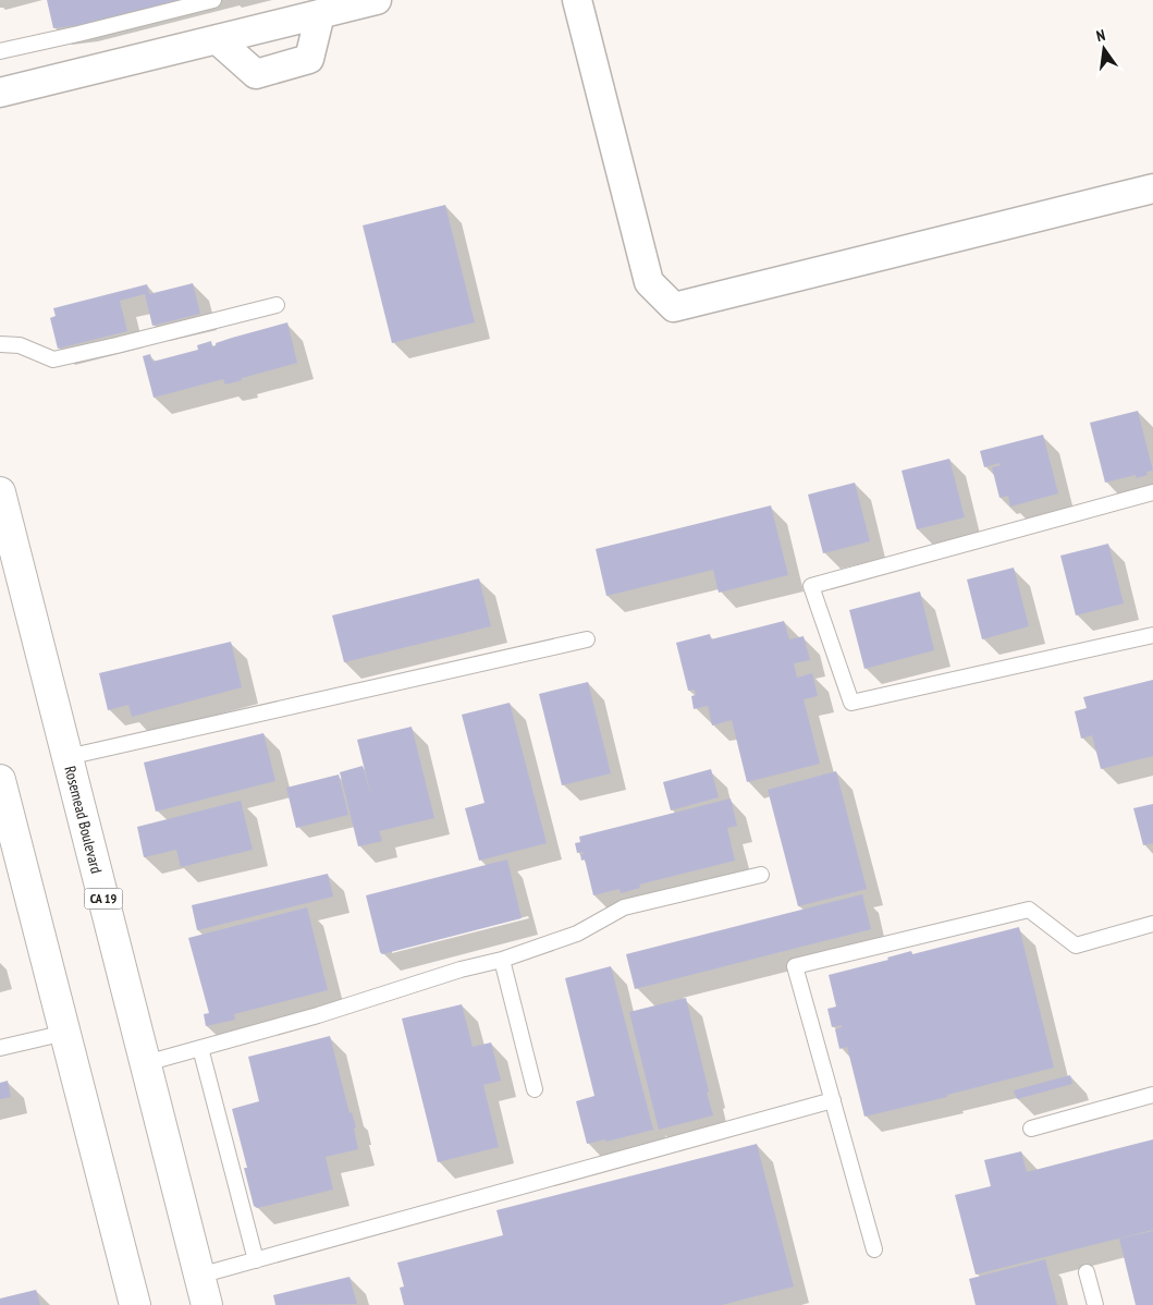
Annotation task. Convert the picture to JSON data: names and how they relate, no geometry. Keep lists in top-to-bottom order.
{
  "streets": {
    "main road": ["Rosemead Boulevard", "CA 19"]
  },
  "north": "top"
}
